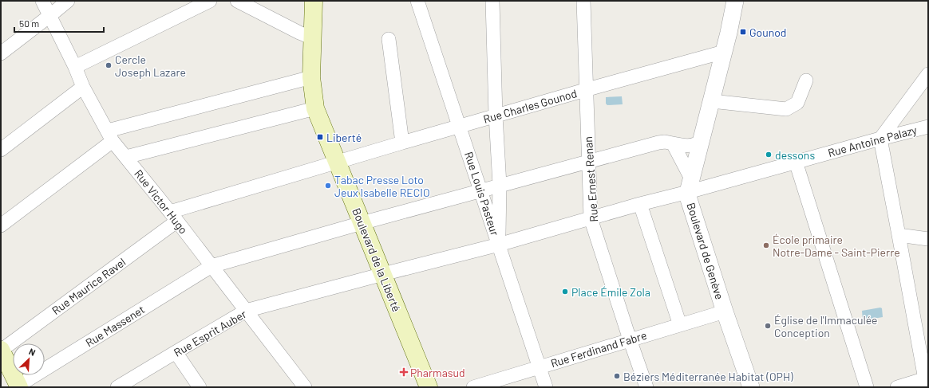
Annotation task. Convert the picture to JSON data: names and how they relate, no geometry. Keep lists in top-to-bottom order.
{
  "streets": {
    "main road": ["Boulevard de la Liberté"],
    "street": [
      "Rue Charles Gounod",
      "Rue Antoine Palazy",
      "Rue Ernest Renan",
      "Rue Louis Pasteur",
      "Rue Victor Hugo",
      "Boulevard de Genève",
      "Rue Maurice Ravel",
      "Rue Massenet",
      "Rue Esprit Auber",
      "Rue Ferdinand Fabre"
    ]
  },
  "crossings": [
    ["Rue Charles Gounod", "Rue Ernest Renan"],
    ["Rue Charles Gounod", "Rue Louis Pasteur"],
    ["Rue Charles Gounod", "Boulevard de Genève"],
    ["Rue Charles Gounod", "Boulevard de la Liberté"],
    ["Rue Charles Gounod", "Rue Maurice Ravel"],
    ["Rue Antoine Palazy", "Rue Ernest Renan"],
    ["Rue Antoine Palazy", "Rue Louis Pasteur"],
    ["Rue Antoine Palazy", "Boulevard de Genève"],
    ["Rue Antoine Palazy", "Rue Esprit Auber"],
    ["Rue Ernest Renan", "Rue Massenet"],
    ["Rue Ernest Renan", "Rue Ferdinand Fabre"],
    ["Rue Louis Pasteur", "Rue Massenet"],
    ["Rue Louis Pasteur", "Rue Esprit Auber"],
    ["Rue Louis Pasteur", "Rue Ferdinand Fabre"],
    ["Rue Victor Hugo", "Rue Maurice Ravel"],
    ["Rue Victor Hugo", "Rue Massenet"],
    ["Rue Victor Hugo", "Rue Esprit Auber"],
    ["Boulevard de Genève", "Rue Massenet"],
    ["Boulevard de Genève", "Rue Ferdinand Fabre"],
    ["Boulevard de la Liberté", "Rue Maurice Ravel"],
    ["Boulevard de la Liberté", "Rue Massenet"],
    ["Boulevard de la Liberté", "Rue Esprit Auber"]
  ],
  "places": {
    "transit": ["Gounod", "Liberté"],
    "other": [
      "Cercle Joseph Lazare",
      "dessons",
      "Tabac Presse Loto Jeux Isabelle RECIO",
      "École primaire Notre-Dame - Saint-Pierre",
      "Place Émile Zola",
      "Église de l'Immaculée Conception",
      "Béziers Méditerranée Habitat (OPH)"
    ],
    "health": ["Pharmasud"]
  },
  "scale_bar": "50 m",
  "north": "top right"
}
